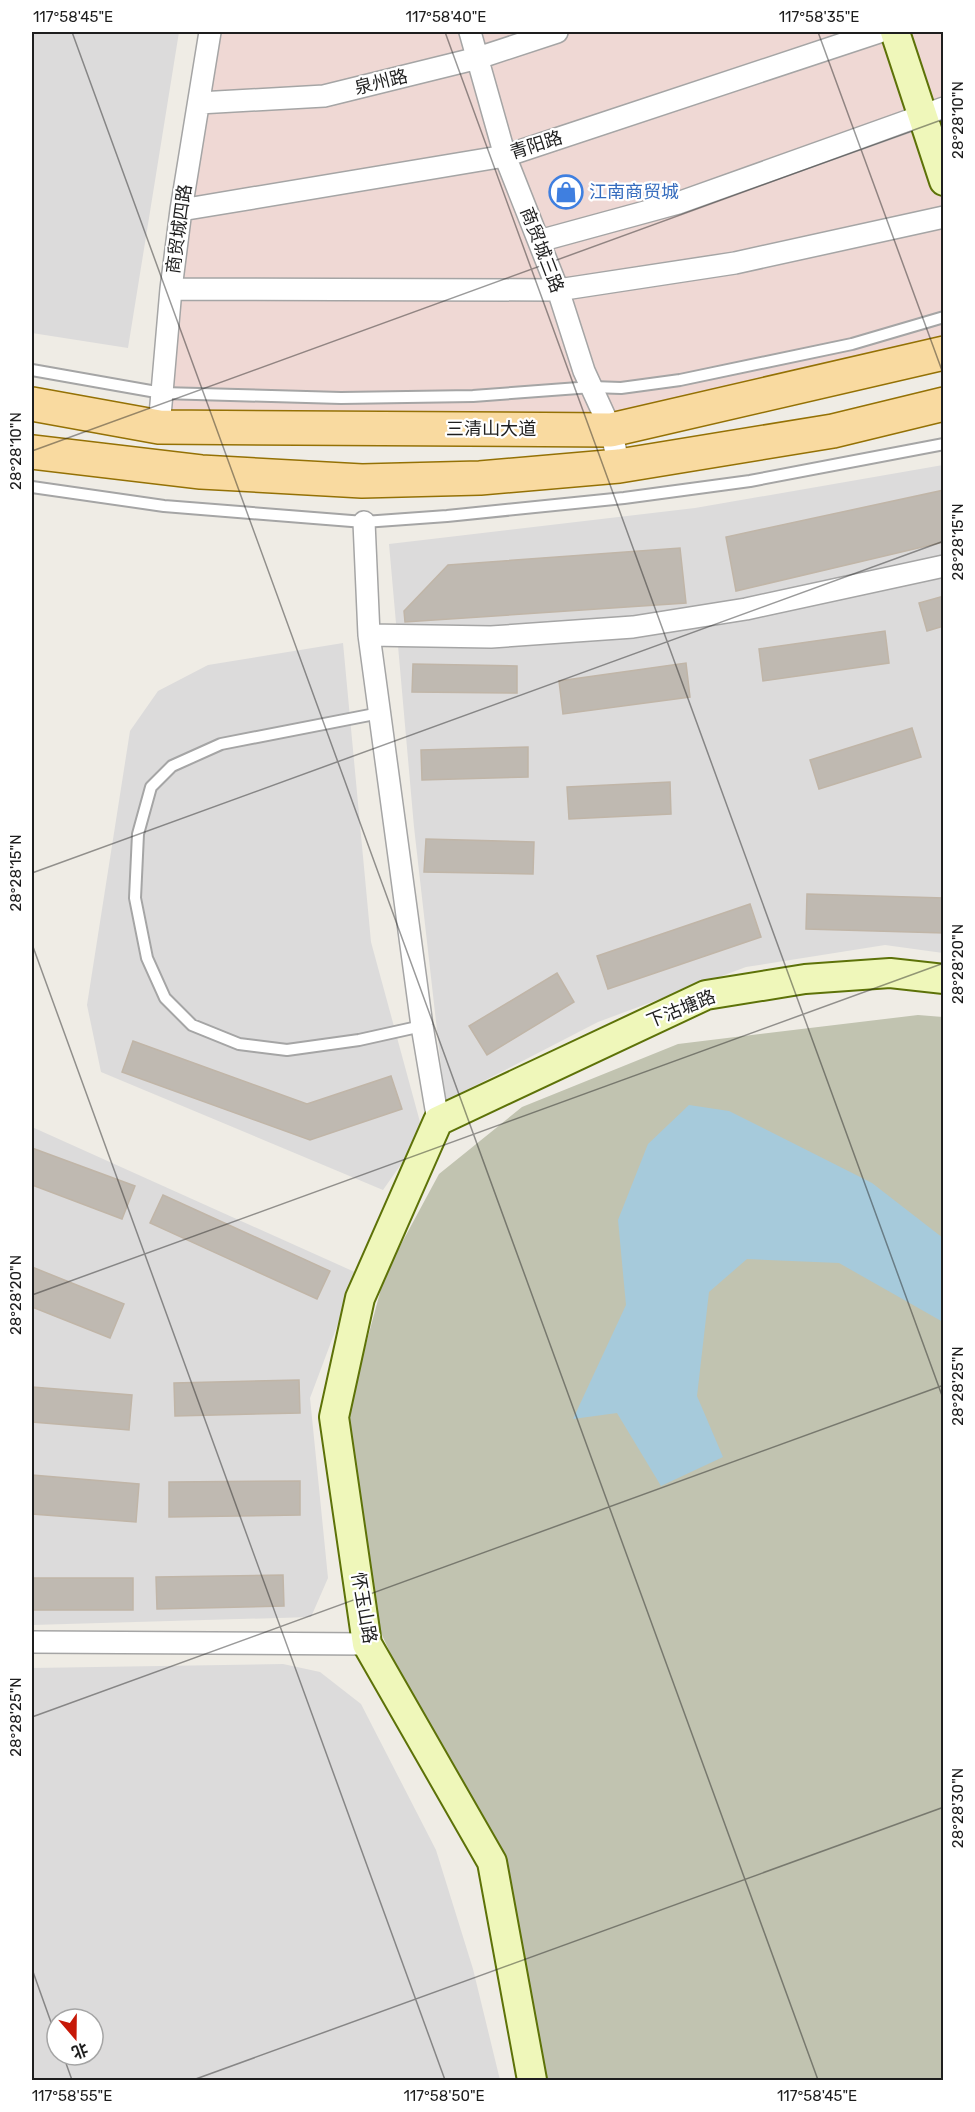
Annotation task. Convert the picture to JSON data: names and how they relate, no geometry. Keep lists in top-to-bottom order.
{
  "streets": {
    "main road": ["三清山大道"],
    "street": [
      "泉州路",
      "青阳路",
      "商贸城四路",
      "商贸城三路",
      "下沽塘路",
      "怀玉山路"
    ]
  },
  "crossings": [
    ["泉州路", "商贸城四路"],
    ["泉州路", "商贸城三路"],
    ["青阳路", "商贸城四路"],
    ["青阳路", "商贸城三路"],
    ["商贸城四路", "三清山大道"],
    ["商贸城三路", "三清山大道"],
    ["下沽塘路", "怀玉山路"]
  ],
  "places": {
    "shop": ["江南商贸城"]
  },
  "north": "bottom",
  "coordinates": [
    "117°58'45\"E",
    "117°58'40\"E",
    "117°58'35\"E",
    "28°28'10\"N",
    "28°28'15\"N",
    "28°28'20\"N",
    "28°28'25\"N",
    "28°28'30\"N",
    "117°58'55\"E",
    "117°58'50\"E"
  ]
}
